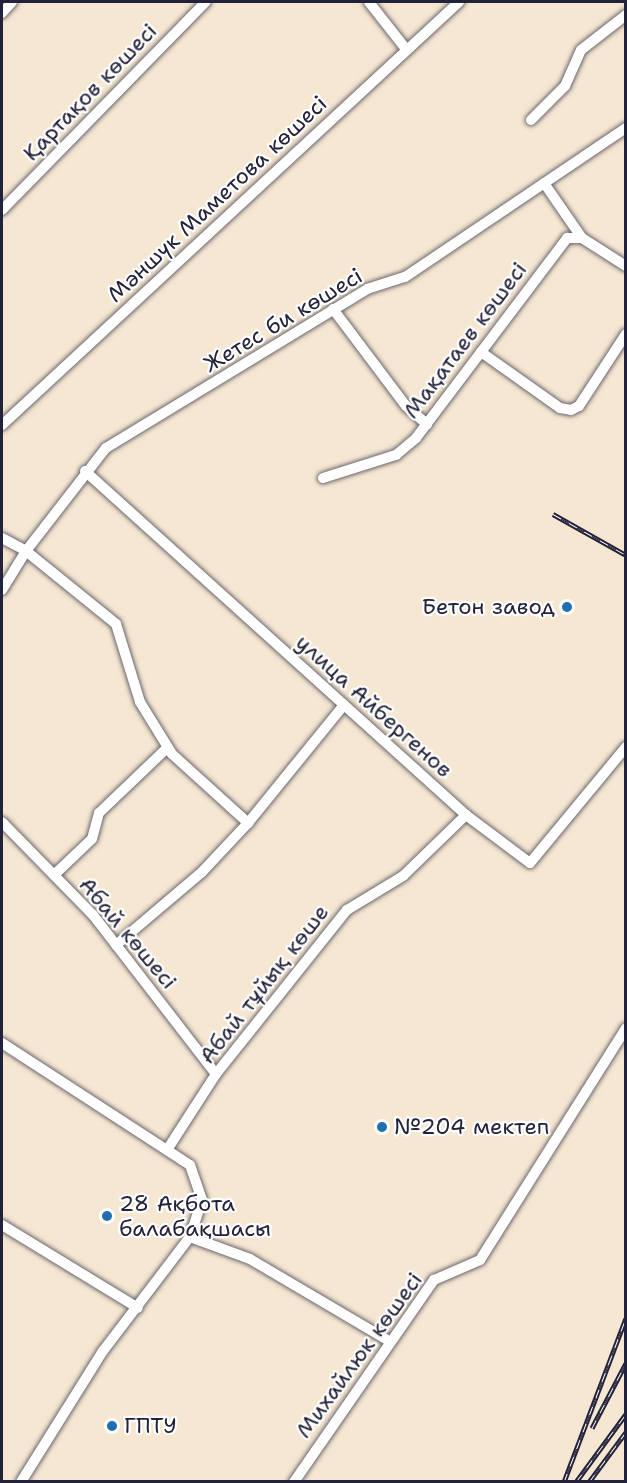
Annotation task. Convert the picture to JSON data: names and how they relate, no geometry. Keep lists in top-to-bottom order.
{
  "streets": {
    "street": [
      "Қартақов көшесі",
      "Мәншүк Маметова көшесі",
      "Жетес би көшесі",
      "Мақатаев көшесі",
      "улица Айбергенов",
      "Абай көшесі",
      "Абай тұйық көше",
      "Михайлюк көшесі"
    ]
  },
  "crossings": [
    ["Жетес би көшесі", "улица Айбергенов"],
    ["улица Айбергенов", "Абай тұйық көше"],
    ["Абай көшесі", "Абай тұйық көше"]
  ],
  "places": [
    "Бетон завод",
    "№204 мектеп",
    "28 Ақбота балабақшасы",
    "ГПТУ"
  ]
}
